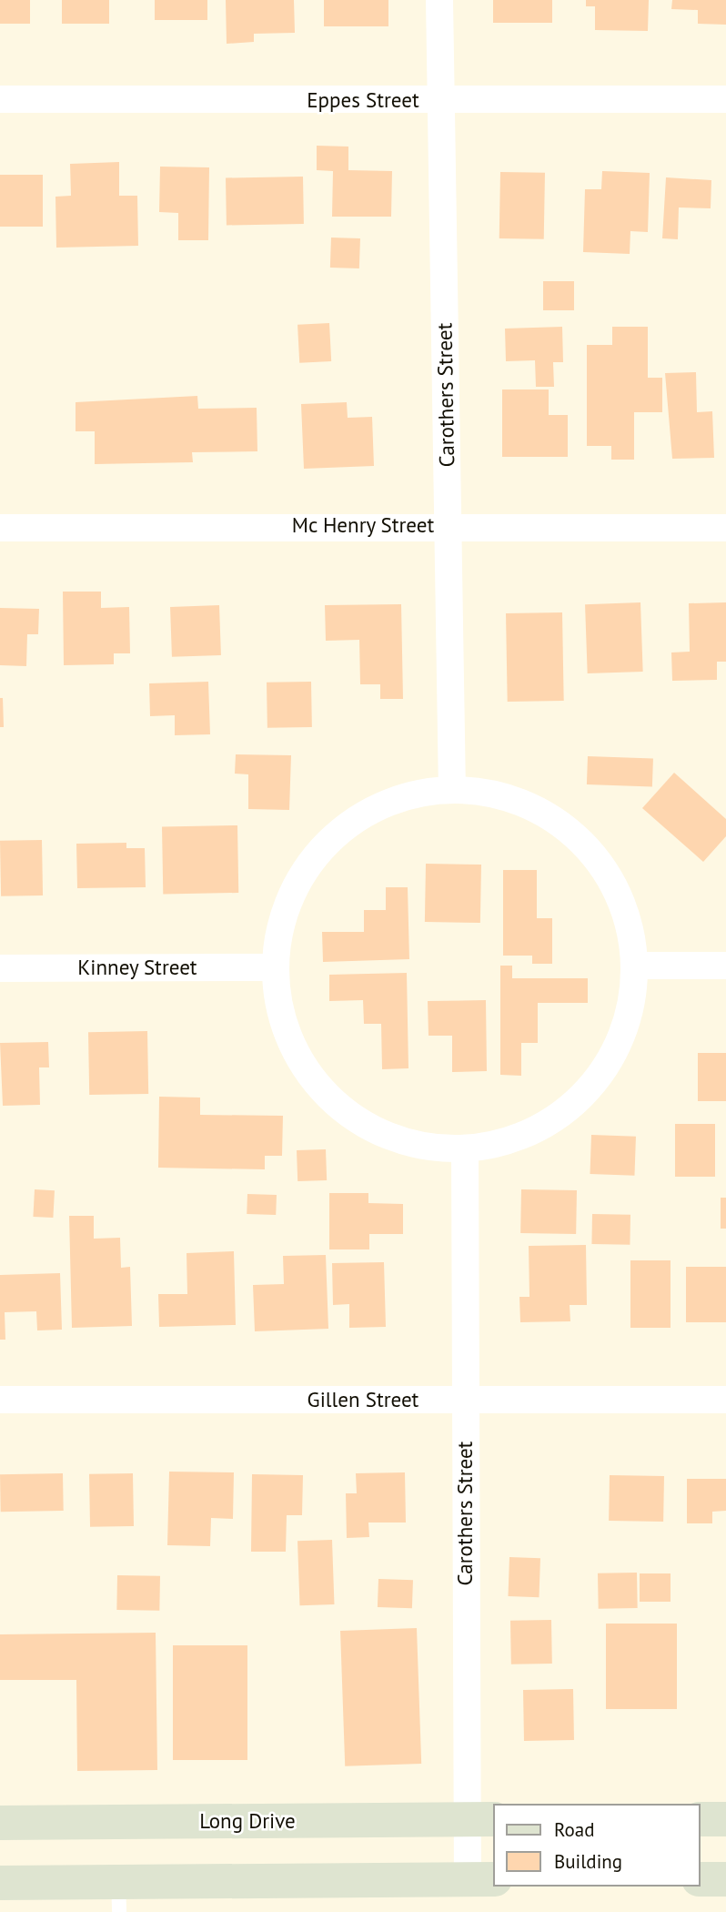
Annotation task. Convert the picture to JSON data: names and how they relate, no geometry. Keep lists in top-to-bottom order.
{
  "streets": {
    "main road": ["Long Drive"],
    "street": [
      "Eppes Street",
      "Carothers Street",
      "Mc Henry Street",
      "Kinney Street",
      "Gillen Street"
    ]
  },
  "crossings": [
    ["Eppes Street", "Carothers Street"],
    ["Carothers Street", "Mc Henry Street"],
    ["Carothers Street", "Gillen Street"],
    ["Carothers Street", "Long Drive"]
  ],
  "legend": ["Road", "Building"]
}
